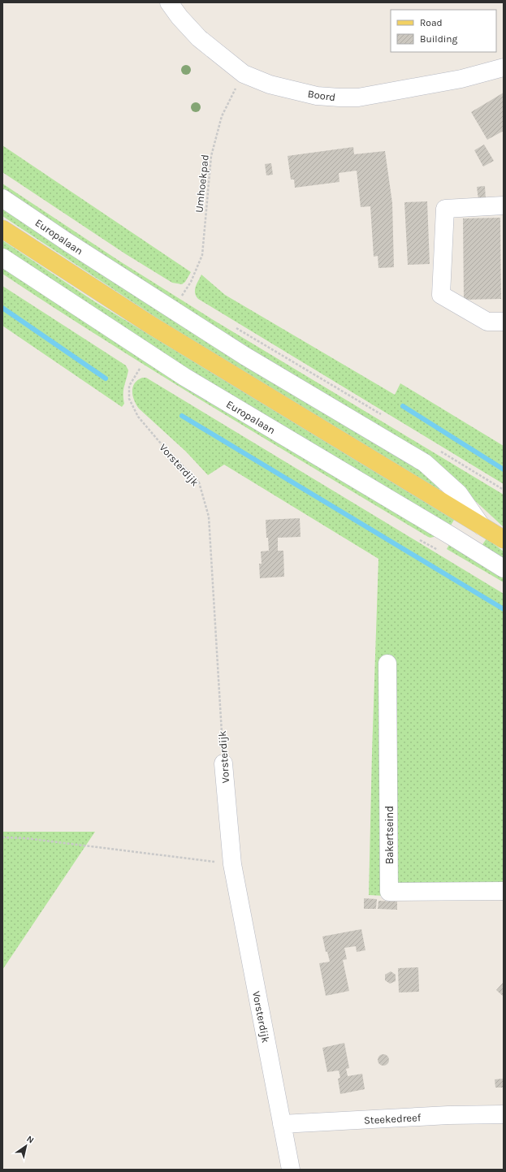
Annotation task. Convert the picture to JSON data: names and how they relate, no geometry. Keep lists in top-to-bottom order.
{
  "streets": {
    "main road": ["Europalaan"],
    "street": [
      "Boord",
      "Vorsterdijk",
      "Bakertseind",
      "Steekedreef"
    ],
    "path": ["Umhoekpad"]
  },
  "crossings": [
    ["Boord", "Umhoekpad"],
    ["Vorsterdijk", "Steekedreef"]
  ],
  "legend": ["Road", "Building"],
  "north": "top right"
}
